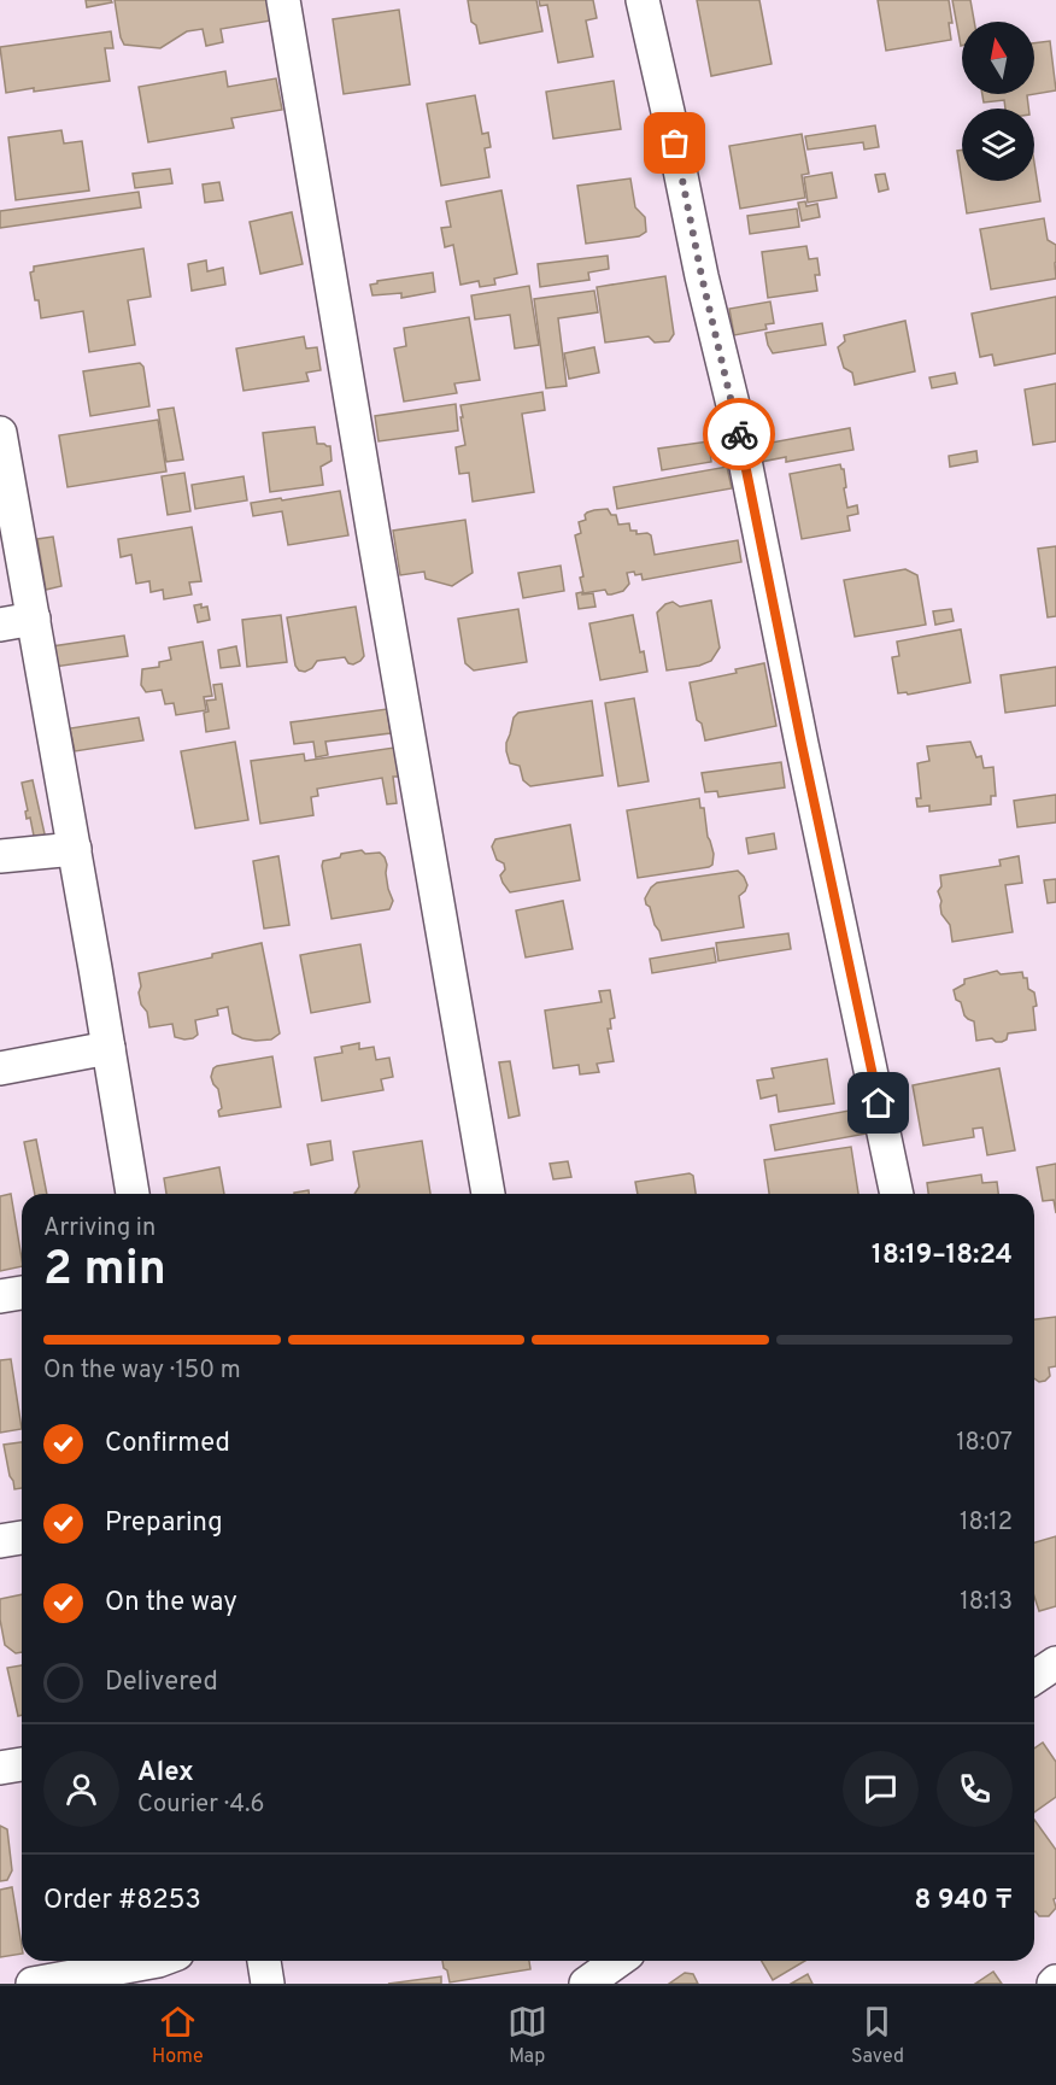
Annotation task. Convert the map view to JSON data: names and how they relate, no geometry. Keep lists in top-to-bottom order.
{
  "north": "top",
  "page": {
    "heading": ["2 min", "Arriving in", "18:19–18:24"],
    "panel": [
      "Alex",
      "Courier · 4.6",
      "Order #8253",
      "8 940 ₸"
    ],
    "bar": "On the way · 150 m",
    "list": [
      ["Confirmed", "18:07"],
      ["Preparing", "18:12"],
      ["On the way", "18:13"],
      "Delivered"
    ],
    "tabs": ["Home", "Map", "Saved"]
  }
}
